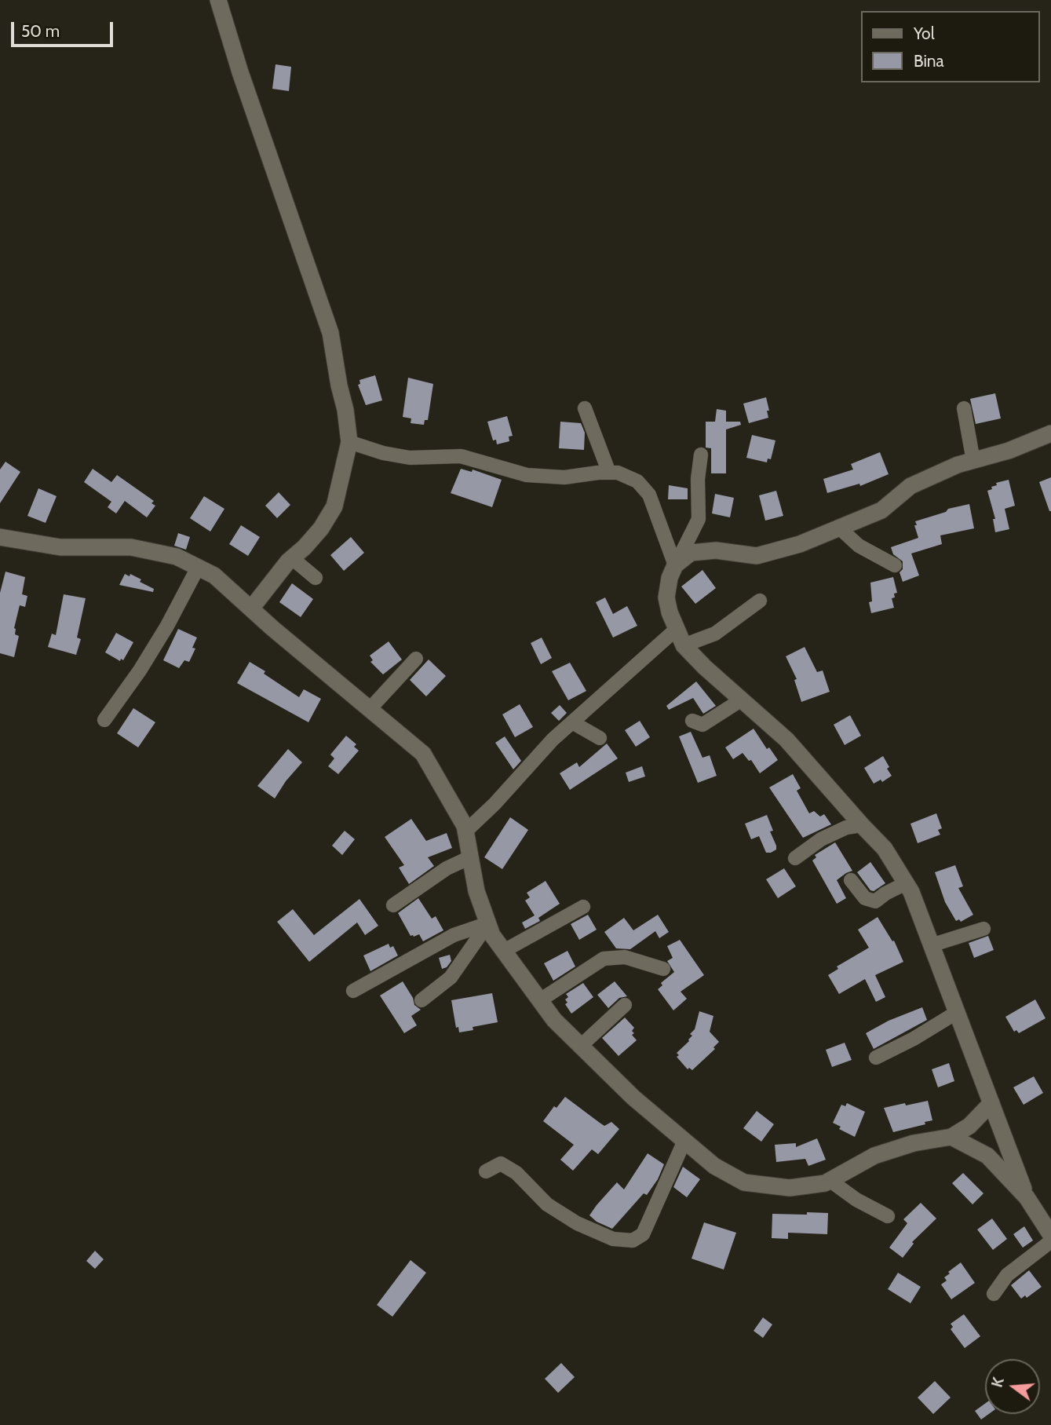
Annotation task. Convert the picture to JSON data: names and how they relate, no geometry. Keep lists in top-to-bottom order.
{
  "legend": ["Yol", "Bina"],
  "scale_bar": "50 m",
  "north": "left"
}
